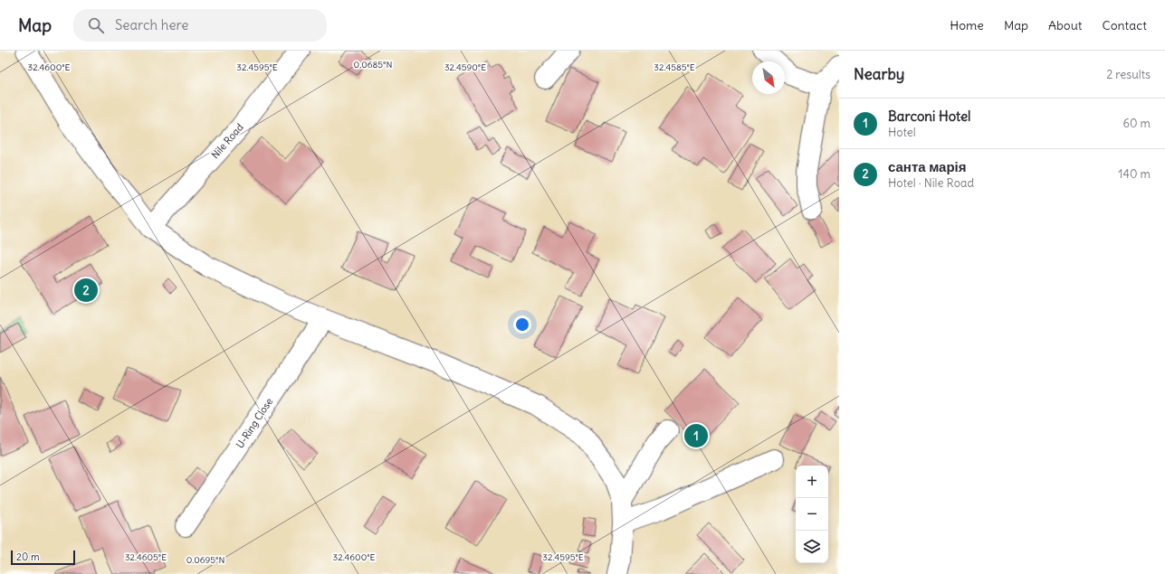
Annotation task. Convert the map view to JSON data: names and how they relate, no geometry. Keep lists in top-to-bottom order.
{
  "streets": {
    "street": ["Nile Road", "U-Ring Close"]
  },
  "scale_bar": "20 m",
  "north": "bottom right",
  "page": {
    "header": "Map",
    "search": "Search here",
    "nav": [
      "Home",
      "Map",
      "About",
      "Contact"
    ],
    "heading": ["Nearby", "2 results"],
    "list": [
      {
        "mark": "1",
        "name": "Barconi Hotel",
        "note": "Hotel",
        "value": "60 m"
      },
      {
        "mark": "2",
        "name": "санта марія",
        "note": "Hotel · Nile Road",
        "value": "140 m"
      }
    ],
    "pins": ["2", "1"],
    "map_buttons": ["+", "−"],
    "scale": "20 m"
  },
  "coordinates": [
    "0.0685°N",
    "32.4600°E",
    "32.4595°E",
    "32.4590°E",
    "32.4585°E",
    "32.4605°E",
    "0.0695°N"
  ]
}
